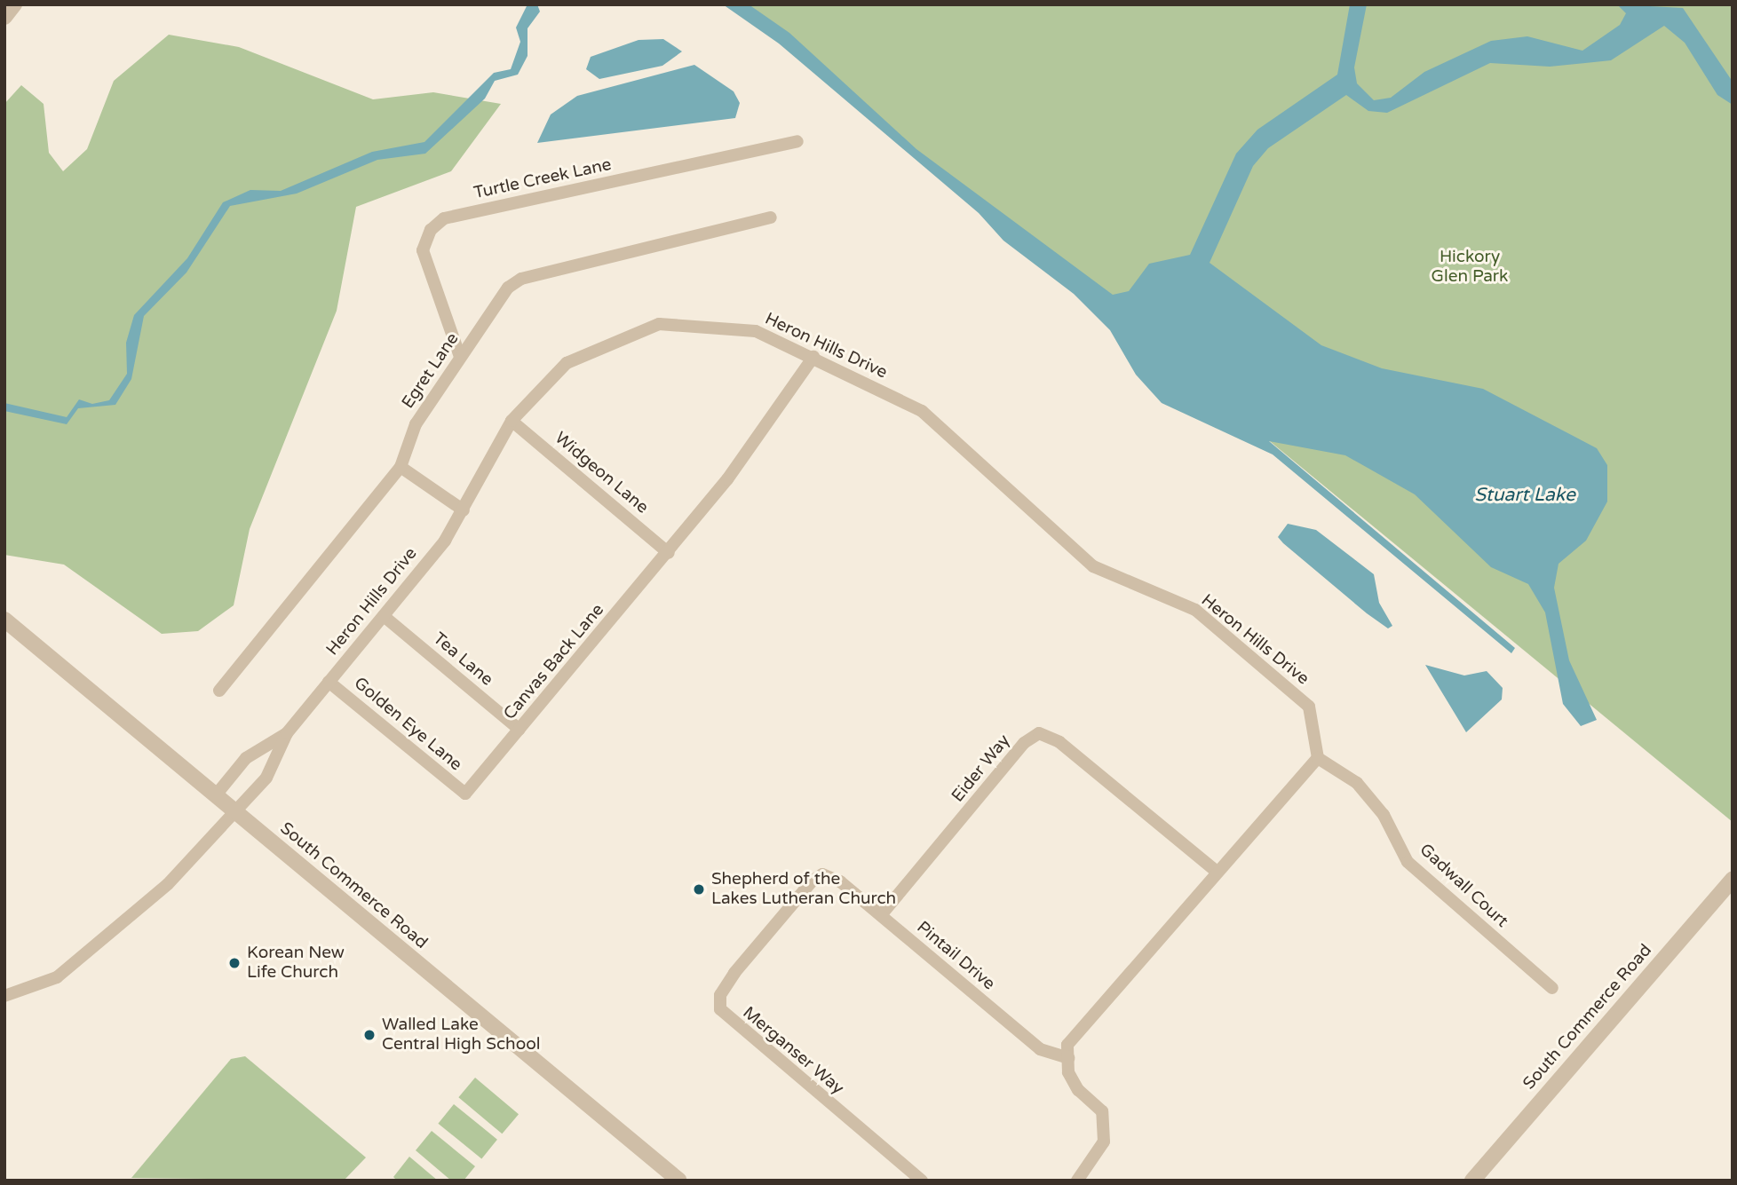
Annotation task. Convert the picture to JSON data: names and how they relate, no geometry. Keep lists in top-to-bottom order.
{
  "streets": {
    "street": [
      "Turtle Creek Lane",
      "Heron Hills Drive",
      "Egret Lane",
      "Widgeon Lane",
      "Tea Lane",
      "Canvas Back Lane",
      "Golden Eye Lane",
      "Eider Way",
      "South Commerce Road",
      "Gadwall Court",
      "Pintail Drive",
      "Merganser Way"
    ]
  },
  "crossings": [
    ["Turtle Creek Lane", "Egret Lane"],
    ["Heron Hills Drive", "Widgeon Lane"],
    ["Heron Hills Drive", "Tea Lane"],
    ["Heron Hills Drive", "Canvas Back Lane"],
    ["Heron Hills Drive", "Golden Eye Lane"],
    ["Heron Hills Drive", "South Commerce Road"],
    ["Heron Hills Drive", "Gadwall Court"],
    ["Widgeon Lane", "Canvas Back Lane"],
    ["Tea Lane", "Canvas Back Lane"],
    ["Canvas Back Lane", "Golden Eye Lane"],
    ["Eider Way", "Pintail Drive"],
    ["Pintail Drive", "Merganser Way"]
  ],
  "water": ["Stuart Lake"],
  "parks": ["Hickory Glen Park"],
  "places": ["Shepherd of the Lakes Lutheran Church", "Korean New Life Church", "Walled Lake Central High School"]
}
